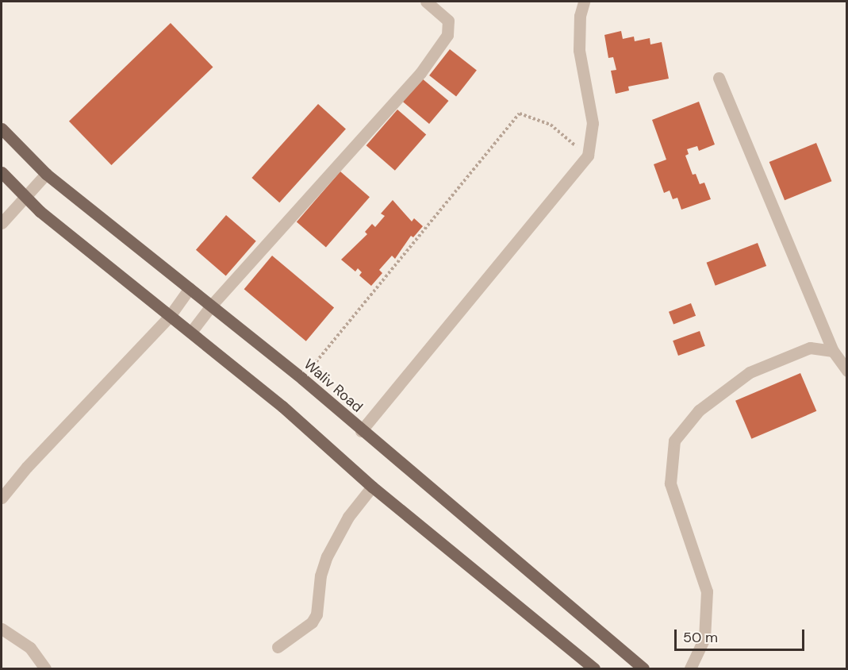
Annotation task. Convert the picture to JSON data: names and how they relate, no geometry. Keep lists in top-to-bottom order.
{
  "streets": {
    "main road": ["Waliv Road"]
  },
  "scale_bar": "50 m"
}
